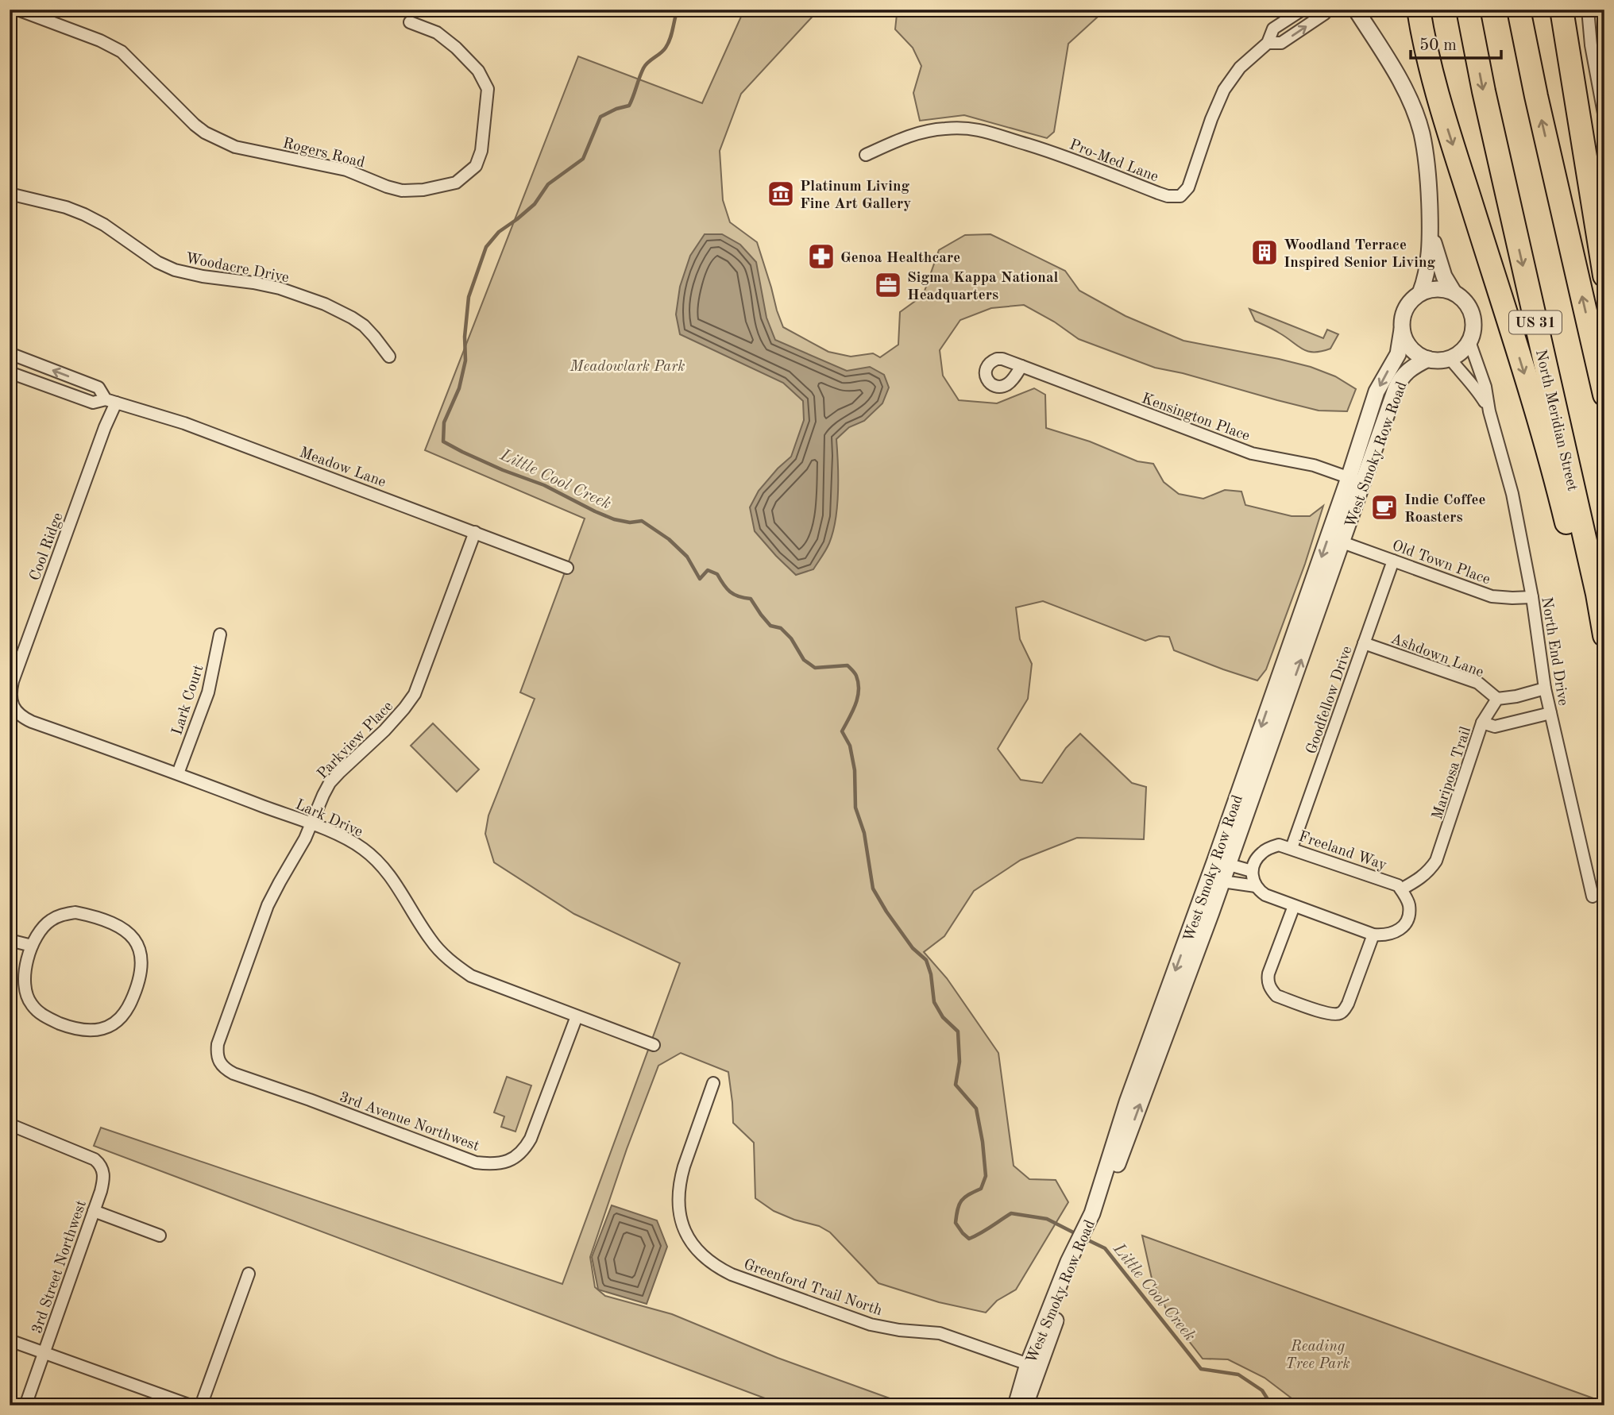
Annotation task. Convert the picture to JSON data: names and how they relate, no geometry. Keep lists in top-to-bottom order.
{
  "streets": {
    "highway": ["US 31", "North Meridian Street"],
    "street": [
      "Rogers Road",
      "Pro-Med Lane",
      "Woodacre Drive",
      "Kensington Place",
      "West Smoky Row Road",
      "Meadow Lane",
      "Cool Ridge",
      "Old Town Place",
      "North End Drive",
      "Ashdown Lane",
      "Lark Court",
      "Goodfellow Drive",
      "Parkview Place",
      "Mariposa Trail",
      "Lark Drive",
      "Freeland Way",
      "3rd Avenue Northwest",
      "3rd Street Northwest",
      "Greenford Trail North"
    ]
  },
  "crossings": [
    ["Kensington Place", "West Smoky Row Road"],
    ["West Smoky Row Road", "Old Town Place"],
    ["West Smoky Row Road", "North End Drive"],
    ["West Smoky Row Road", "Greenford Trail North"],
    ["Meadow Lane", "Cool Ridge"],
    ["Meadow Lane", "Parkview Place"],
    ["Cool Ridge", "Lark Drive"],
    ["Old Town Place", "North End Drive"],
    ["Old Town Place", "Goodfellow Drive"],
    ["Ashdown Lane", "Goodfellow Drive"],
    ["Ashdown Lane", "Mariposa Trail"],
    ["Lark Court", "Lark Drive"],
    ["Goodfellow Drive", "Freeland Way"],
    ["Parkview Place", "Lark Drive"],
    ["Parkview Place", "3rd Avenue Northwest"],
    ["Mariposa Trail", "Freeland Way"],
    ["Lark Drive", "3rd Avenue Northwest"]
  ],
  "water": ["Little Cool Creek"],
  "parks": ["Meadowlark Park", "Reading Tree Park"],
  "places": {
    "museum": ["Platinum Living Fine Art Gallery"],
    "building": ["Woodland Terrace Inspired Senior Living"],
    "pharmacy": ["Genoa Healthcare"],
    "office": ["Sigma Kappa National Headquarters"],
    "cafe": ["Indie Coffee Roasters"]
  },
  "scale_bar": "50 m"
}
